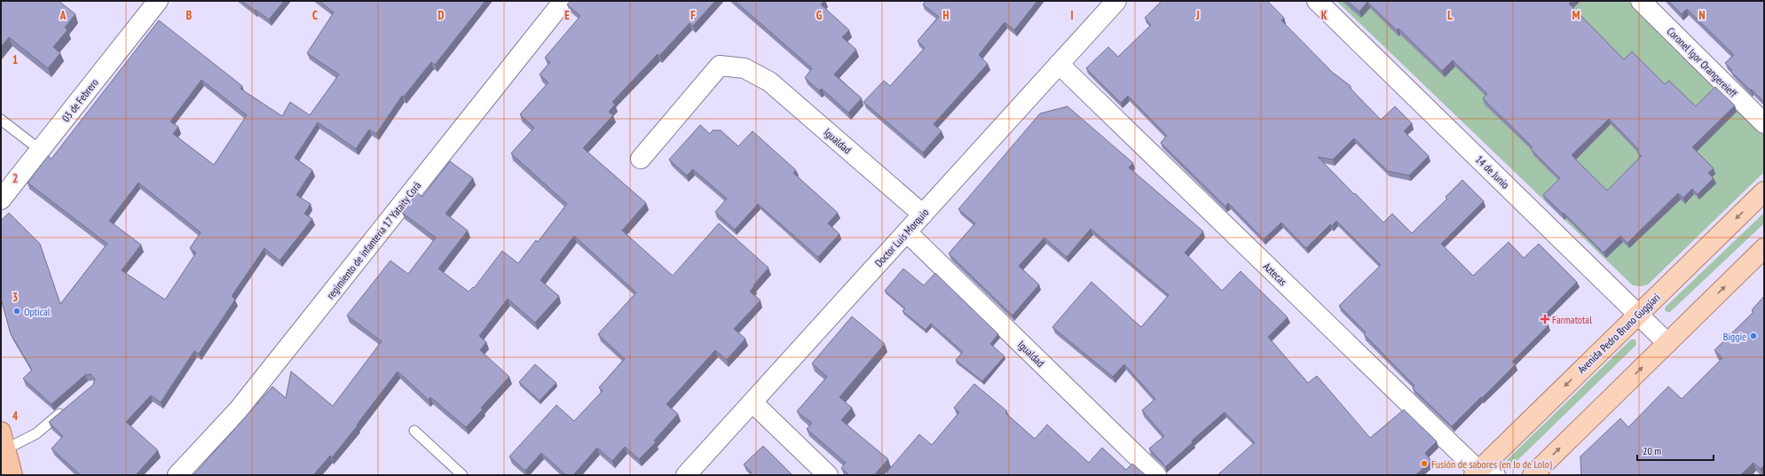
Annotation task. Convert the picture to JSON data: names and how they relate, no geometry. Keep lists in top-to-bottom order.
{
  "streets": {
    "main road": ["Avenida Pedro Bruno Guggiari"],
    "street": [
      "Coronel Igor Orangereieff",
      "03 de Febrero",
      "Igualdad",
      "14 de Junio",
      "Doctor Luis Morquio",
      "regimiento de infanteria 17 Yataity Corá",
      "Aztecas"
    ]
  },
  "crossings": [
    ["Igualdad", "Doctor Luis Morquio"],
    ["14 de Junio", "Avenida Pedro Bruno Guggiari"],
    ["Doctor Luis Morquio", "Aztecas"],
    ["Aztecas", "Avenida Pedro Bruno Guggiari"]
  ],
  "places": {
    "other": ["Optical", "Biggie", "Fusión de sabores (en lo de Lolo)"],
    "health": ["Farmatotal"]
  },
  "scale_bar": "20 m",
  "grid": {
    "columns": [
      "A",
      "B",
      "C",
      "D",
      "E",
      "F",
      "G",
      "H",
      "I",
      "J",
      "K",
      "L",
      "M",
      "N"
    ],
    "rows": [
      "1",
      "2",
      "3",
      "4"
    ]
  }
}
